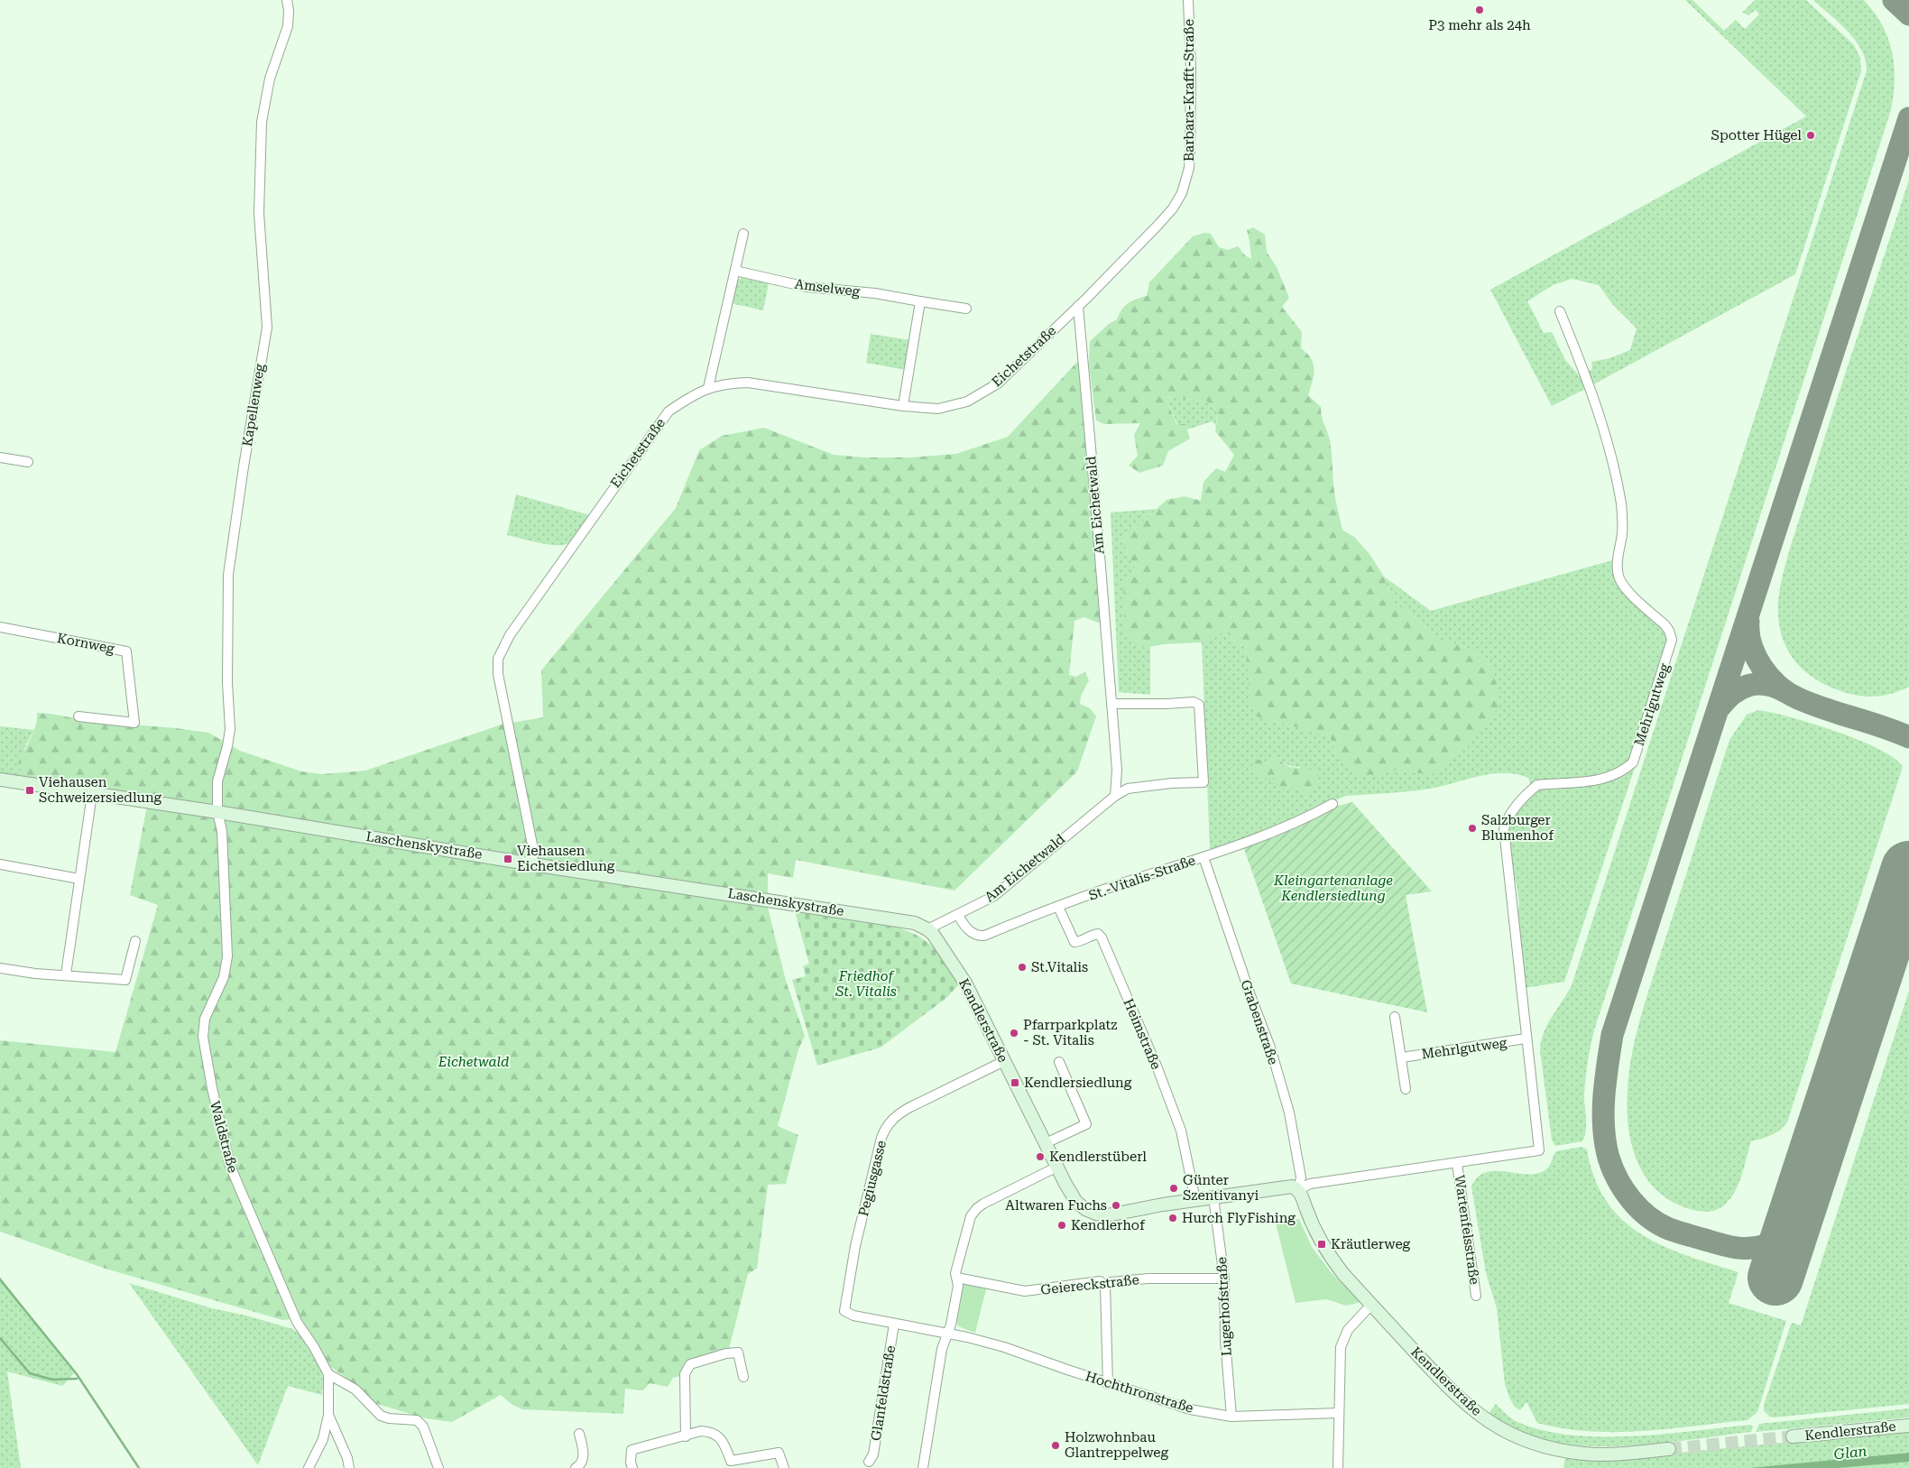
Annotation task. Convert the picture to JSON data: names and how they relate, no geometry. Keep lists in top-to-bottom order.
{
  "streets": {
    "street": [
      "Barbara-Krafft-Straße",
      "Amselweg",
      "Eichetstraße",
      "Kapellenweg",
      "Am Eichetwald",
      "Kornweg",
      "Mehrlgutweg",
      "Laschenskystraße",
      "St.-Vitalis-Straße",
      "Kendlerstraße",
      "Grabenstraße",
      "Heimstraße",
      "Waldstraße",
      "Pegiusgasse",
      "Wartenfelsstraße",
      "Geiereckstraße",
      "Lugerhofstraße",
      "Hochthronstraße",
      "Glanfeldstraße"
    ]
  },
  "crossings": [
    ["Barbara-Krafft-Straße", "Eichetstraße"],
    ["Eichetstraße", "Am Eichetwald"],
    ["Eichetstraße", "Laschenskystraße"],
    ["Kapellenweg", "Laschenskystraße"],
    ["Kapellenweg", "Waldstraße"],
    ["Am Eichetwald", "Laschenskystraße"],
    ["Am Eichetwald", "St.-Vitalis-Straße"],
    ["Am Eichetwald", "Kendlerstraße"],
    ["Mehrlgutweg", "Kendlerstraße"],
    ["Laschenskystraße", "Kendlerstraße"],
    ["Laschenskystraße", "Waldstraße"],
    ["St.-Vitalis-Straße", "Grabenstraße"],
    ["St.-Vitalis-Straße", "Heimstraße"],
    ["Kendlerstraße", "Grabenstraße"],
    ["Kendlerstraße", "Heimstraße"],
    ["Kendlerstraße", "Pegiusgasse"],
    ["Kendlerstraße", "Wartenfelsstraße"],
    ["Kendlerstraße", "Lugerhofstraße"],
    ["Pegiusgasse", "Glanfeldstraße"],
    ["Geiereckstraße", "Lugerhofstraße"],
    ["Lugerhofstraße", "Hochthronstraße"]
  ],
  "water": ["Glan"],
  "parks": ["Kleingartenanlage Kendlersiedlung", "Friedhof St. Vitalis", "Eichetwald"],
  "places": {
    "other": [
      "P3 mehr als 24h",
      "Spotter Hügel",
      "Salzburger Blumenhof",
      "St.Vitalis",
      "Pfarrparkplatz - St. Vitalis",
      "Kendlerstüberl",
      "Günter Szentivanyi",
      "Altwaren Fuchs",
      "Hurch FlyFishing",
      "Kendlerhof",
      "Holzwohnbau Glantreppelweg"
    ],
    "transit": [
      "Viehausen Schweizersiedlung",
      "Viehausen Eichetsiedlung",
      "Kendlersiedlung",
      "Kräutlerweg"
    ]
  }
}
